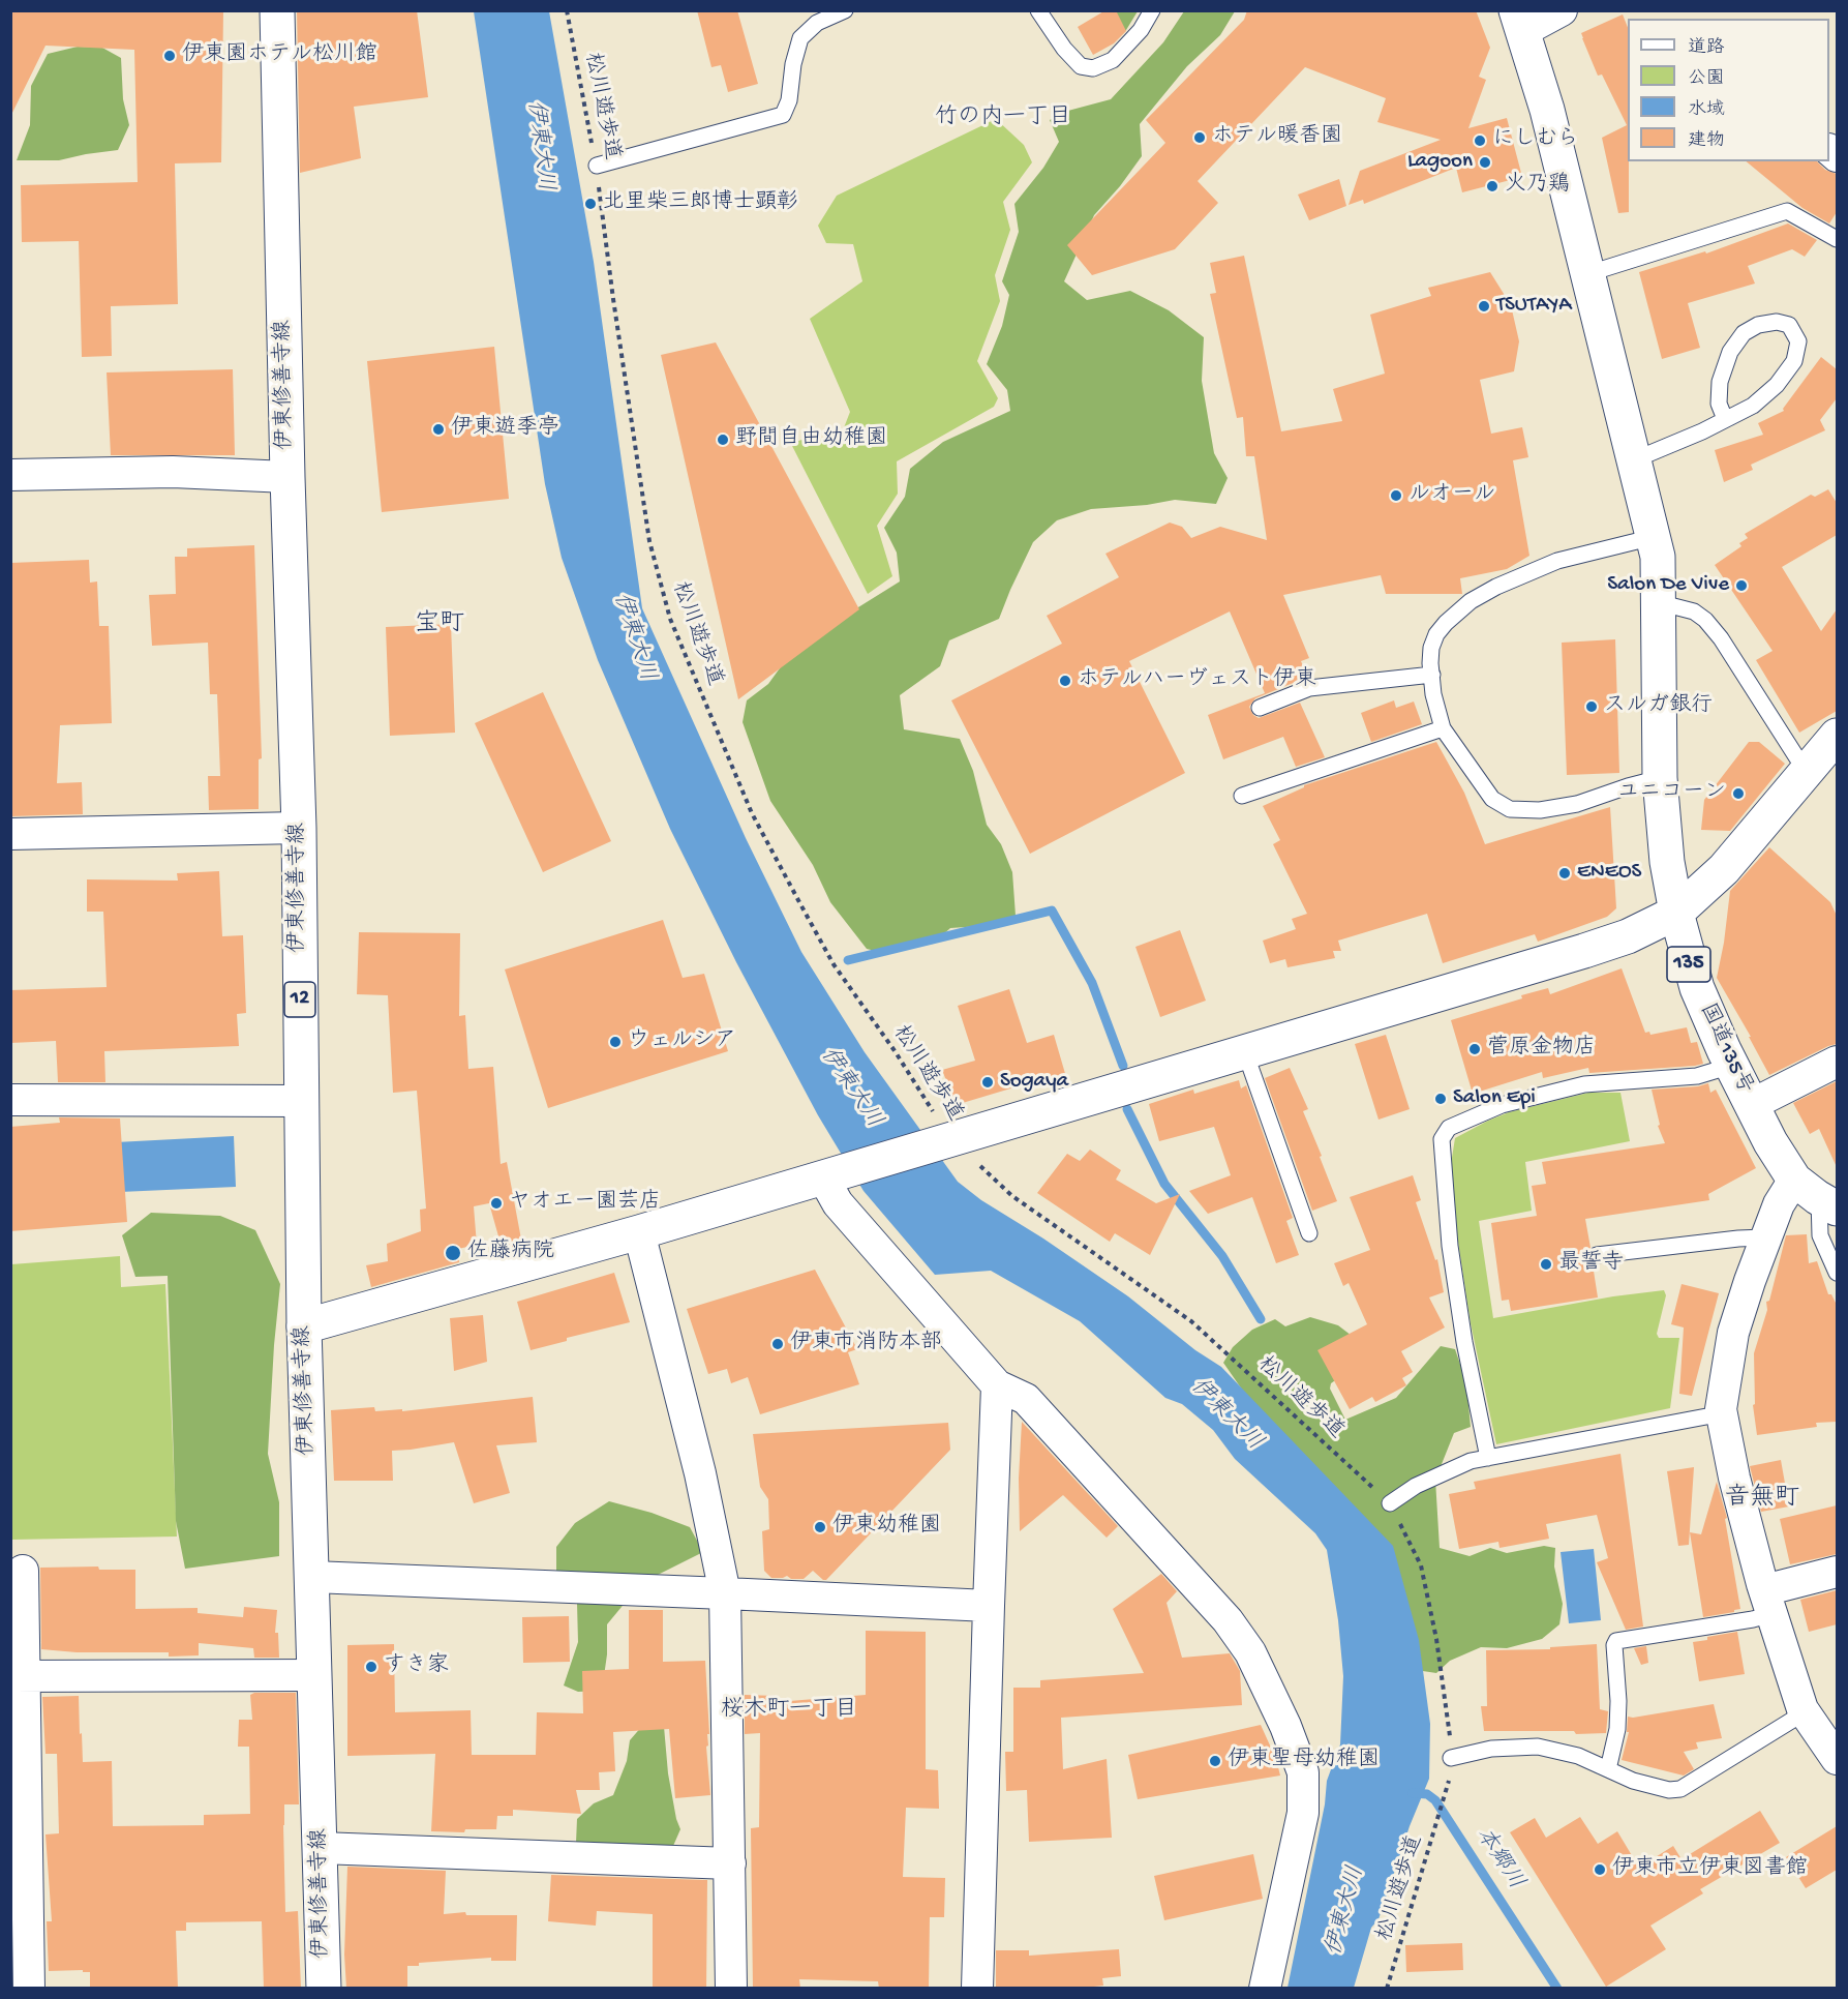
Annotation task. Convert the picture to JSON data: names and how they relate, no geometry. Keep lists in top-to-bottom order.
{
  "streets": {
    "main road": [
      "伊東修善寺線",
      "135",
      "12",
      "国道135号"
    ],
    "path": ["松川遊歩道"]
  },
  "districts": [
    "竹の内一丁目",
    "宝町",
    "音無町",
    "桜木町一丁目"
  ],
  "water": ["伊東大川", "本郷川"],
  "places": [
    "伊東園ホテル松川館",
    "ホテル暖香園",
    "にしむら",
    "Lagoon",
    "火乃鶏",
    "北里柴三郎博士顕彰",
    "TSUTAYA",
    "伊東遊季亭",
    "野間自由幼稚園",
    "ルオール",
    "Salon De Vive",
    "ホテルハーヴェスト伊東",
    "スルガ銀行",
    "ユニコーン",
    "ENEOS",
    "ウェルシア",
    "菅原金物店",
    "Sogaya",
    "Salon Epi",
    "ヤオエー園芸店",
    "佐藤病院",
    "最誓寺",
    "伊東市消防本部",
    "伊東幼稚園",
    "すき家",
    "伊東聖母幼稚園",
    "伊東市立伊東図書館"
  ],
  "legend": [
    "道路",
    "公園",
    "水域",
    "建物"
  ]
}
